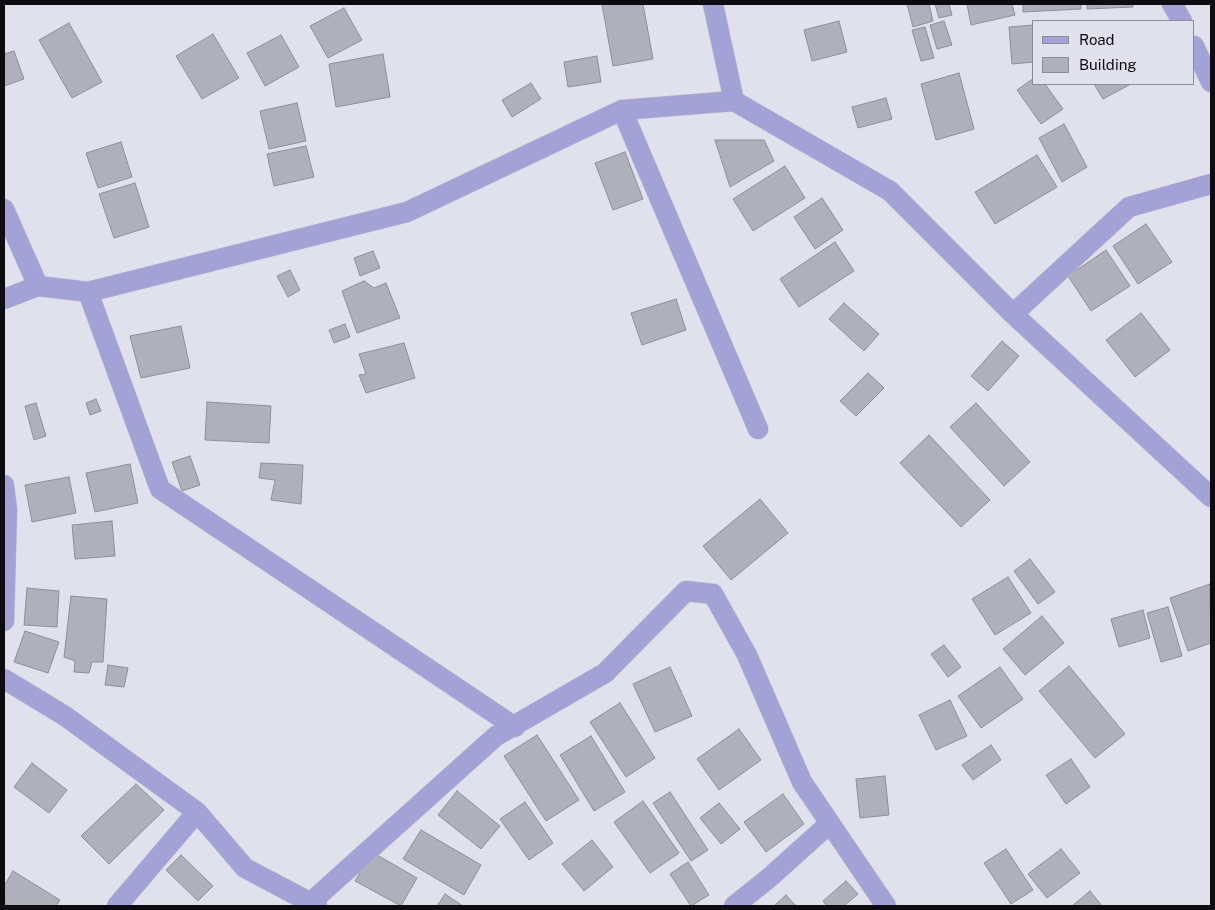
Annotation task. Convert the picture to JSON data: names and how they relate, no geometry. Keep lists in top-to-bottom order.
{
  "legend": ["Road", "Building"]
}
